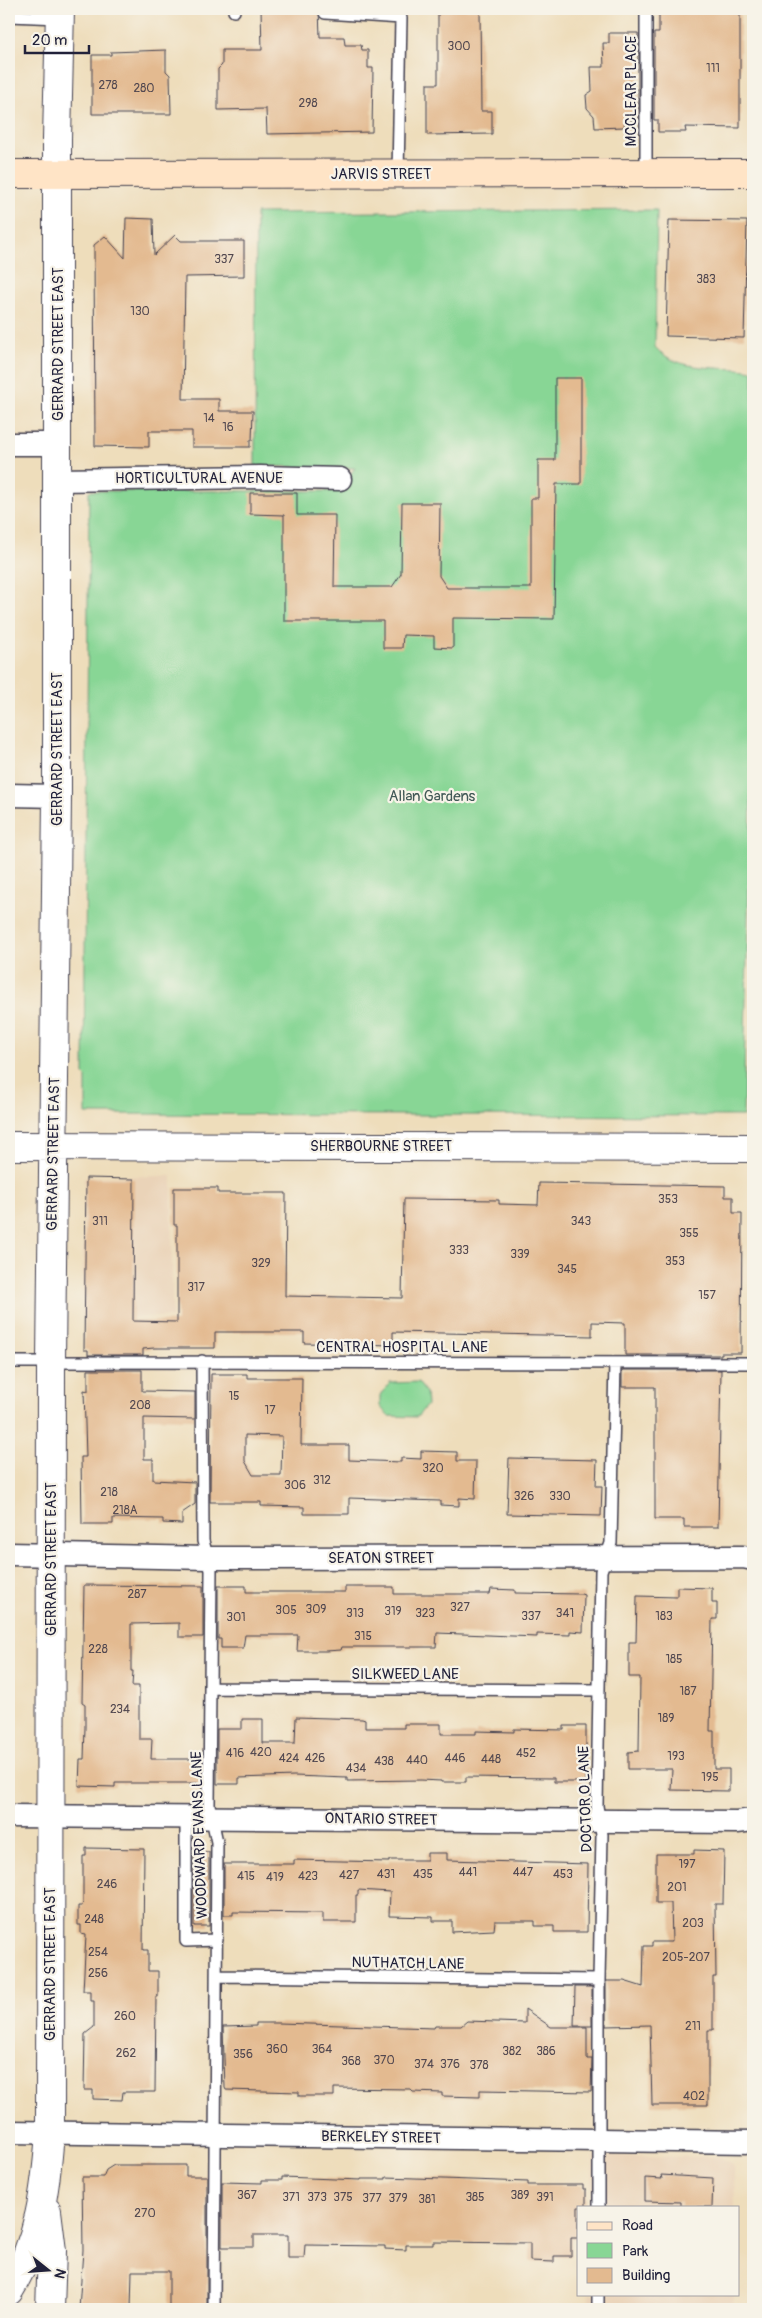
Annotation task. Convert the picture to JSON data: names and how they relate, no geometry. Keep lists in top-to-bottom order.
{
  "streets": {
    "main road": ["JARVIS STREET"],
    "street": [
      "GERRARD STREET EAST",
      "HORTICULTURAL AVENUE",
      "SHERBOURNE STREET",
      "SEATON STREET",
      "ONTARIO STREET",
      "BERKELEY STREET"
    ],
    "lane": [
      "MCCLEAR PLACE",
      "CENTRAL HOSPITAL LANE",
      "SILKWEED LANE",
      "DOCTOR O LANE",
      "WOODWARD EVANS LANE",
      "NUTHATCH LANE"
    ]
  },
  "crossings": [
    ["MCCLEAR PLACE", "JARVIS STREET"],
    ["JARVIS STREET", "GERRARD STREET EAST"],
    ["GERRARD STREET EAST", "HORTICULTURAL AVENUE"],
    ["GERRARD STREET EAST", "SHERBOURNE STREET"],
    ["GERRARD STREET EAST", "CENTRAL HOSPITAL LANE"],
    ["GERRARD STREET EAST", "SEATON STREET"],
    ["GERRARD STREET EAST", "ONTARIO STREET"],
    ["GERRARD STREET EAST", "BERKELEY STREET"],
    ["CENTRAL HOSPITAL LANE", "DOCTOR O LANE"],
    ["CENTRAL HOSPITAL LANE", "WOODWARD EVANS LANE"],
    ["SEATON STREET", "DOCTOR O LANE"],
    ["SEATON STREET", "WOODWARD EVANS LANE"],
    ["SILKWEED LANE", "DOCTOR O LANE"],
    ["SILKWEED LANE", "WOODWARD EVANS LANE"],
    ["DOCTOR O LANE", "ONTARIO STREET"],
    ["DOCTOR O LANE", "NUTHATCH LANE"],
    ["DOCTOR O LANE", "BERKELEY STREET"],
    ["ONTARIO STREET", "WOODWARD EVANS LANE"],
    ["WOODWARD EVANS LANE", "NUTHATCH LANE"],
    ["WOODWARD EVANS LANE", "BERKELEY STREET"]
  ],
  "parks": ["Allan Gardens"],
  "house_numbers": [
    "300",
    "111",
    "278",
    "280",
    "298",
    "337",
    "383",
    "130",
    "14",
    "16",
    "353",
    "311",
    "343",
    "355",
    "333",
    "339",
    "353",
    "329",
    "345",
    "317",
    "157",
    "15",
    "208",
    "17",
    "320",
    "312",
    "306",
    "218",
    "326",
    "330",
    "218A",
    "287",
    "327",
    "309",
    "305",
    "319",
    "313",
    "323",
    "341",
    "337",
    "183",
    "301",
    "315",
    "228",
    "185",
    "187",
    "234",
    "189",
    "420",
    "416",
    "452",
    "193",
    "424",
    "426",
    "446",
    "448",
    "440",
    "438",
    "434",
    "195",
    "197",
    "441",
    "447",
    "431",
    "435",
    "453",
    "427",
    "415",
    "423",
    "419",
    "246",
    "201",
    "248",
    "203",
    "254",
    "205-207",
    "256",
    "260",
    "211",
    "360",
    "364",
    "382",
    "386",
    "262",
    "356",
    "370",
    "368",
    "374",
    "376",
    "378",
    "402",
    "367",
    "389",
    "371",
    "373",
    "375",
    "385",
    "391",
    "377",
    "379",
    "381",
    "270"
  ],
  "legend": ["Road", "Park", "Building"],
  "scale_bar": "20 m",
  "north": "right"
}
